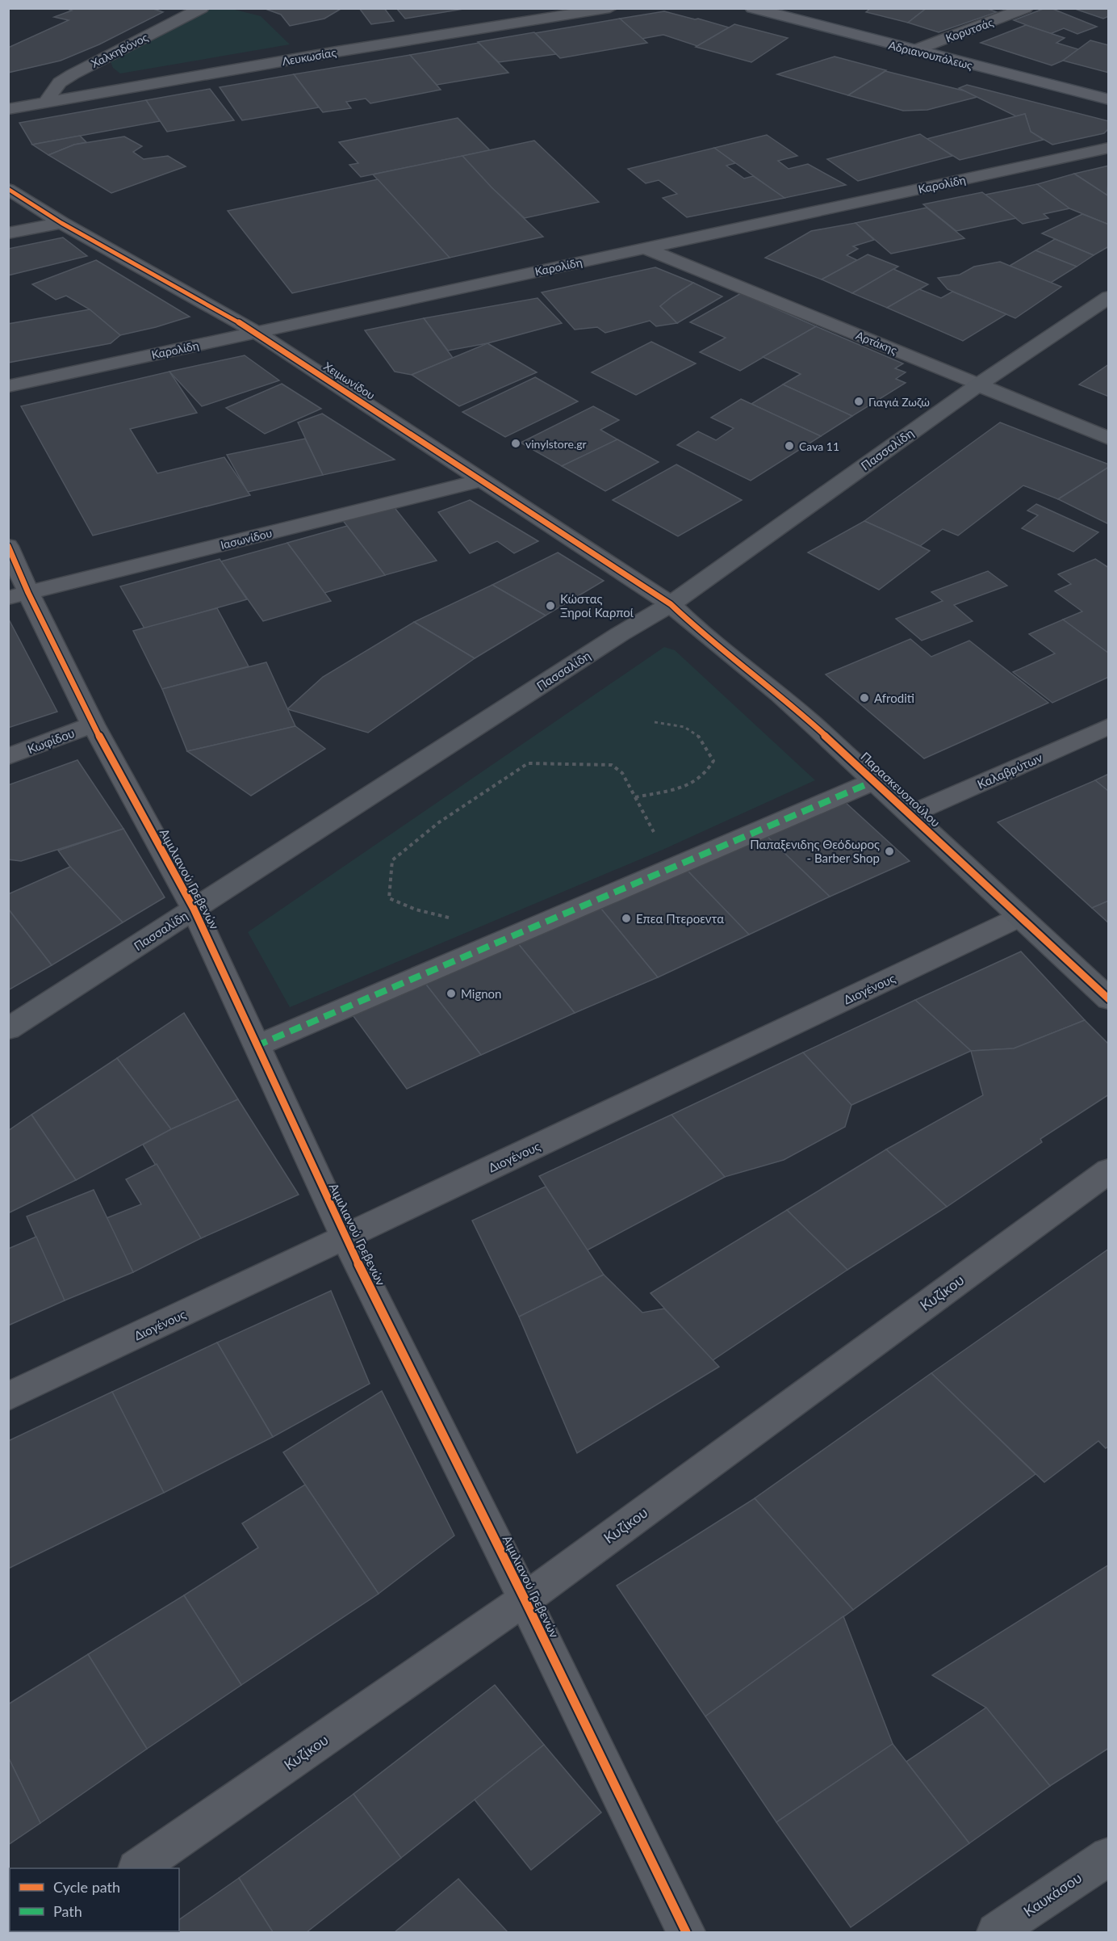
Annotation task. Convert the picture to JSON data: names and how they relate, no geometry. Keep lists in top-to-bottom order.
{
  "streets": {
    "main road": [
      "Αδριανουπόλεως",
      "Αρτάκης",
      "Πασσαλίδη",
      "Παρασκευοπούλου",
      "Καυκάσου"
    ],
    "street": [
      "Κορυτσάς",
      "Χαλκηδόνος",
      "Λευκωσίας",
      "Καρολίδη",
      "Χειμωνίδου",
      "Ιασωνίδου",
      "Κωφίδου",
      "Καλαβρύτων",
      "Αιμιλιανού Γρεβενών",
      "Διογένους",
      "Κυζίκου"
    ]
  },
  "crossings": [
    ["Κορυτσάς", "Αδριανουπόλεως"],
    ["Χαλκηδόνος", "Λευκωσίας"],
    ["Καρολίδη", "Αρτάκης"],
    ["Καρολίδη", "Χειμωνίδου"],
    ["Αρτάκης", "Πασσαλίδη"],
    ["Χειμωνίδου", "Πασσαλίδη"],
    ["Χειμωνίδου", "Ιασωνίδου"],
    ["Χειμωνίδου", "Παρασκευοπούλου"],
    ["Πασσαλίδη", "Παρασκευοπούλου"],
    ["Πασσαλίδη", "Αιμιλιανού Γρεβενών"],
    ["Ιασωνίδου", "Αιμιλιανού Γρεβενών"],
    ["Κωφίδου", "Αιμιλιανού Γρεβενών"],
    ["Καλαβρύτων", "Παρασκευοπούλου"],
    ["Παρασκευοπούλου", "Διογένους"],
    ["Αιμιλιανού Γρεβενών", "Διογένους"],
    ["Αιμιλιανού Γρεβενών", "Κυζίκου"]
  ],
  "places": [
    "Γιαγιά Ζωζώ",
    "vinylstore.gr",
    "Cava 11",
    "Κώστας Ξηροί Καρποί",
    "Afroditi",
    "Παπαξενιδης Θεόδωρος - Barber Shop",
    "Επεα Πτεροεντα",
    "Mignon"
  ],
  "legend": ["Cycle path", "Path"]
}
